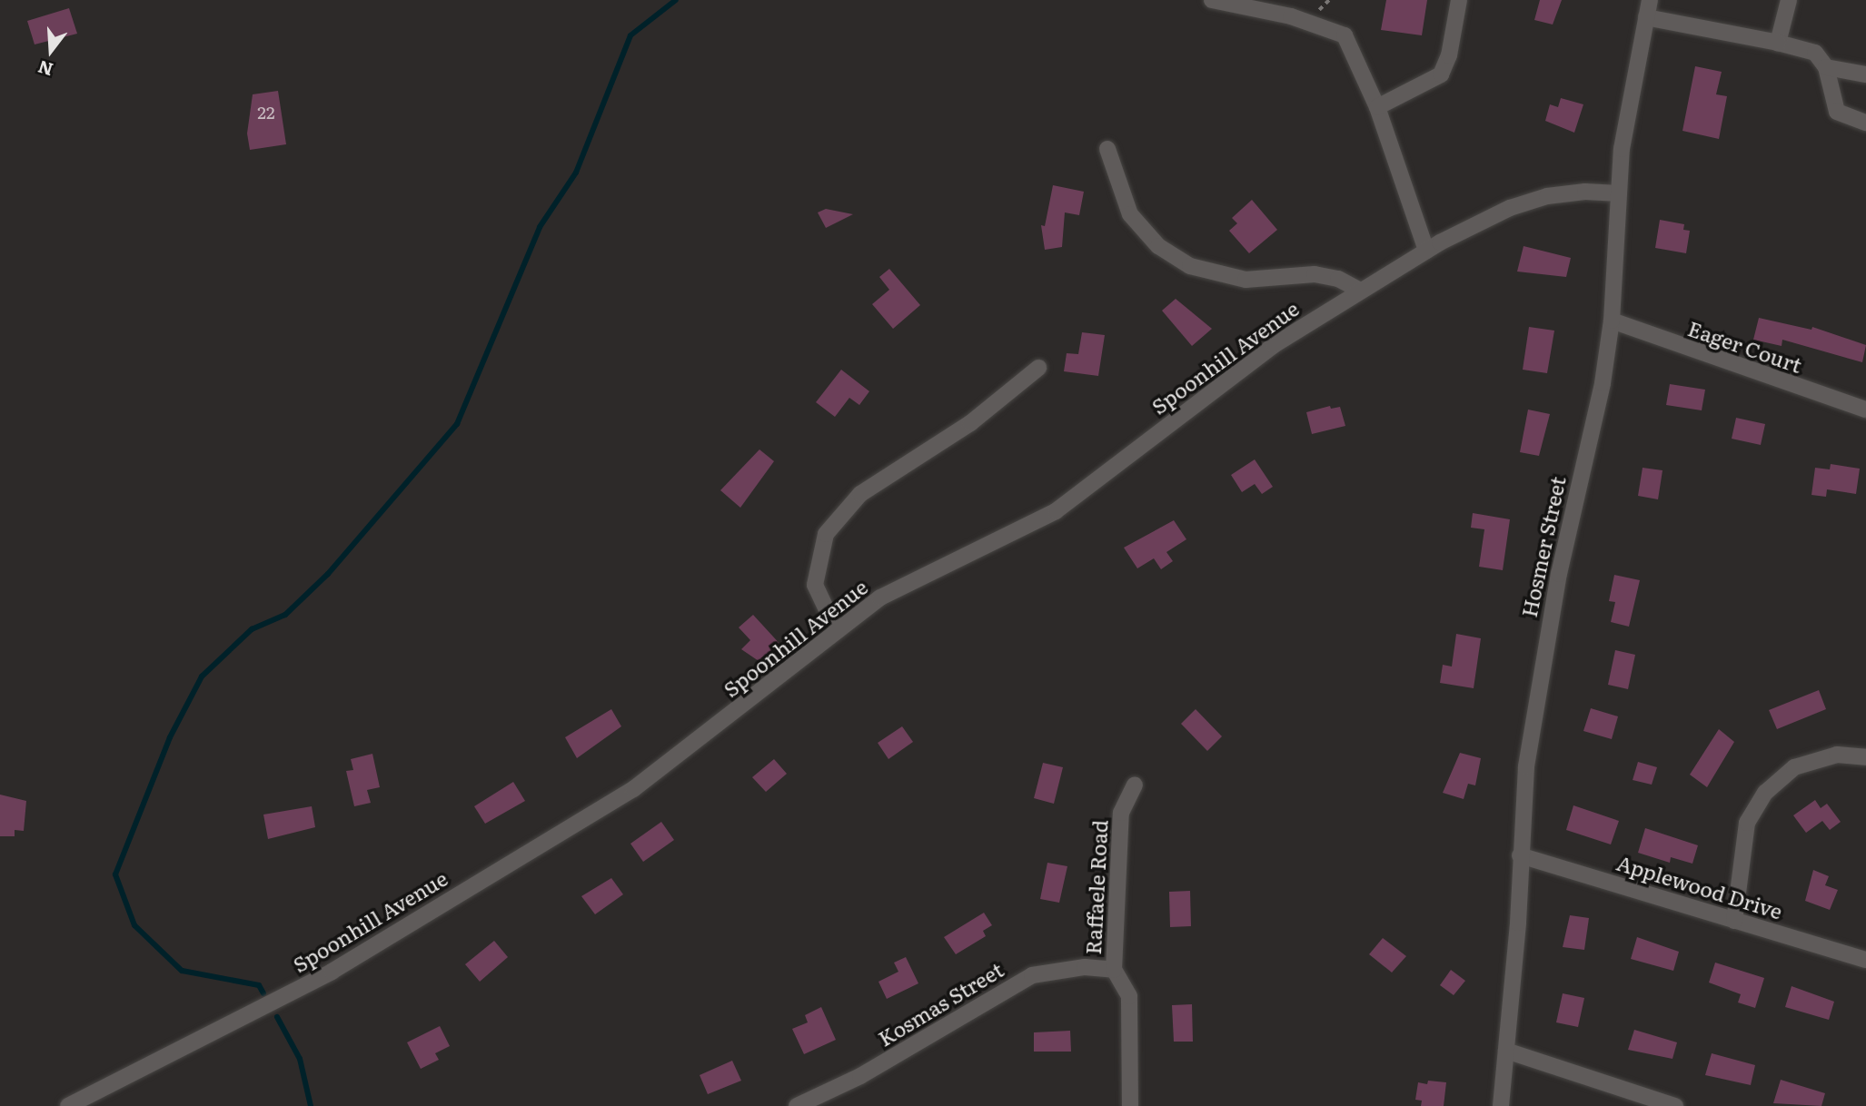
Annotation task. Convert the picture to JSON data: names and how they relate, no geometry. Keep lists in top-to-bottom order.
{
  "streets": {
    "street": [
      "Eager Court",
      "Spoonhill Avenue",
      "Hosmer Street",
      "Applewood Drive",
      "Raffaele Road",
      "Kosmas Street"
    ]
  },
  "crossings": [
    ["Eager Court", "Hosmer Street"],
    ["Spoonhill Avenue", "Hosmer Street"],
    ["Hosmer Street", "Applewood Drive"],
    ["Raffaele Road", "Kosmas Street"]
  ],
  "house_numbers": ["22"],
  "north": "bottom"
}
